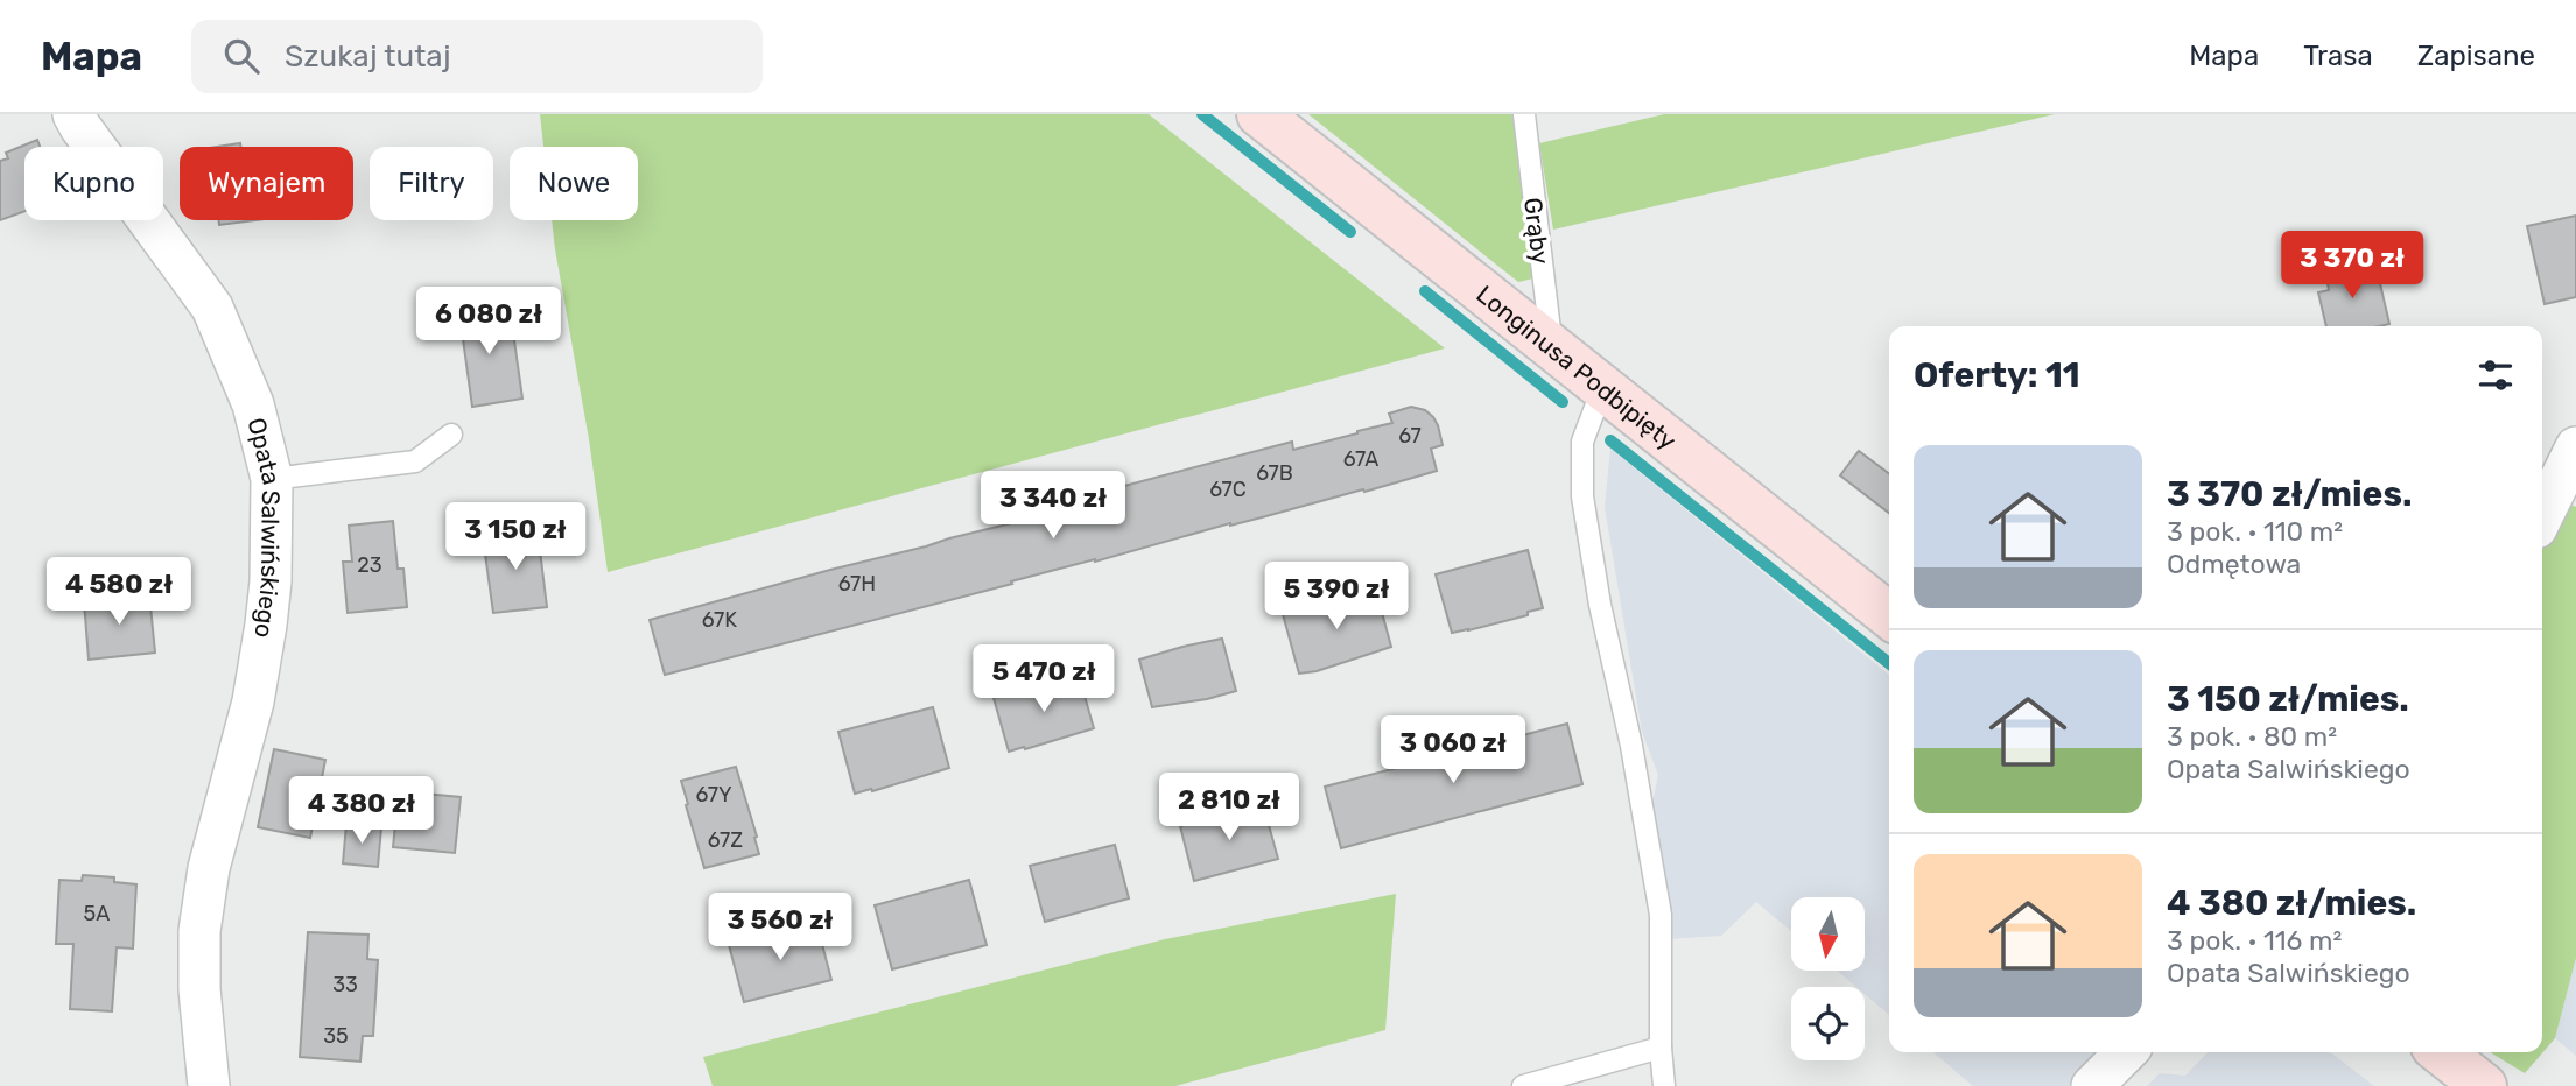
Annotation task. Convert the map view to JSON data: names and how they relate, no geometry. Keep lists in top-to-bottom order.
{
  "streets": {
    "street": ["Longinusa Podbipięty", "Opata Salwińskiego"],
    "lane": ["Grąby"]
  },
  "crossings": [
    ["Grąby", "Longinusa Podbipięty"]
  ],
  "house_numbers": [
    "67",
    "67A",
    "67B",
    "67C",
    "23",
    "67H",
    "67K",
    "67Y",
    "67Z",
    "5A",
    "33",
    "35"
  ],
  "north": "bottom",
  "page": {
    "header": "Mapa",
    "search": "Szukaj tutaj",
    "nav": ["Mapa", "Trasa", "Zapisane"],
    "chip": [
      "Kupno",
      "Wynajem",
      "Filtry",
      "Nowe"
    ],
    "price": [
      "3 370 zł",
      "6 080 zł",
      "3 340 zł",
      "3 150 zł",
      "4 580 zł",
      "5 390 zł",
      "5 470 zł",
      "3 060 zł",
      "2 810 zł",
      "4 380 zł",
      "3 560 zł"
    ],
    "heading": "Oferty: 11",
    "list": [
      {
        "name": "3 370 zł/mies.",
        "note": "3 pok. · 110 m² · Odmętowa"
      },
      {
        "name": "3 150 zł/mies.",
        "note": "3 pok. · 80 m² · Opata Salwińskiego"
      },
      {
        "name": "4 380 zł/mies.",
        "note": "3 pok. · 116 m² · Opata Salwińskiego"
      }
    ]
  }
}
